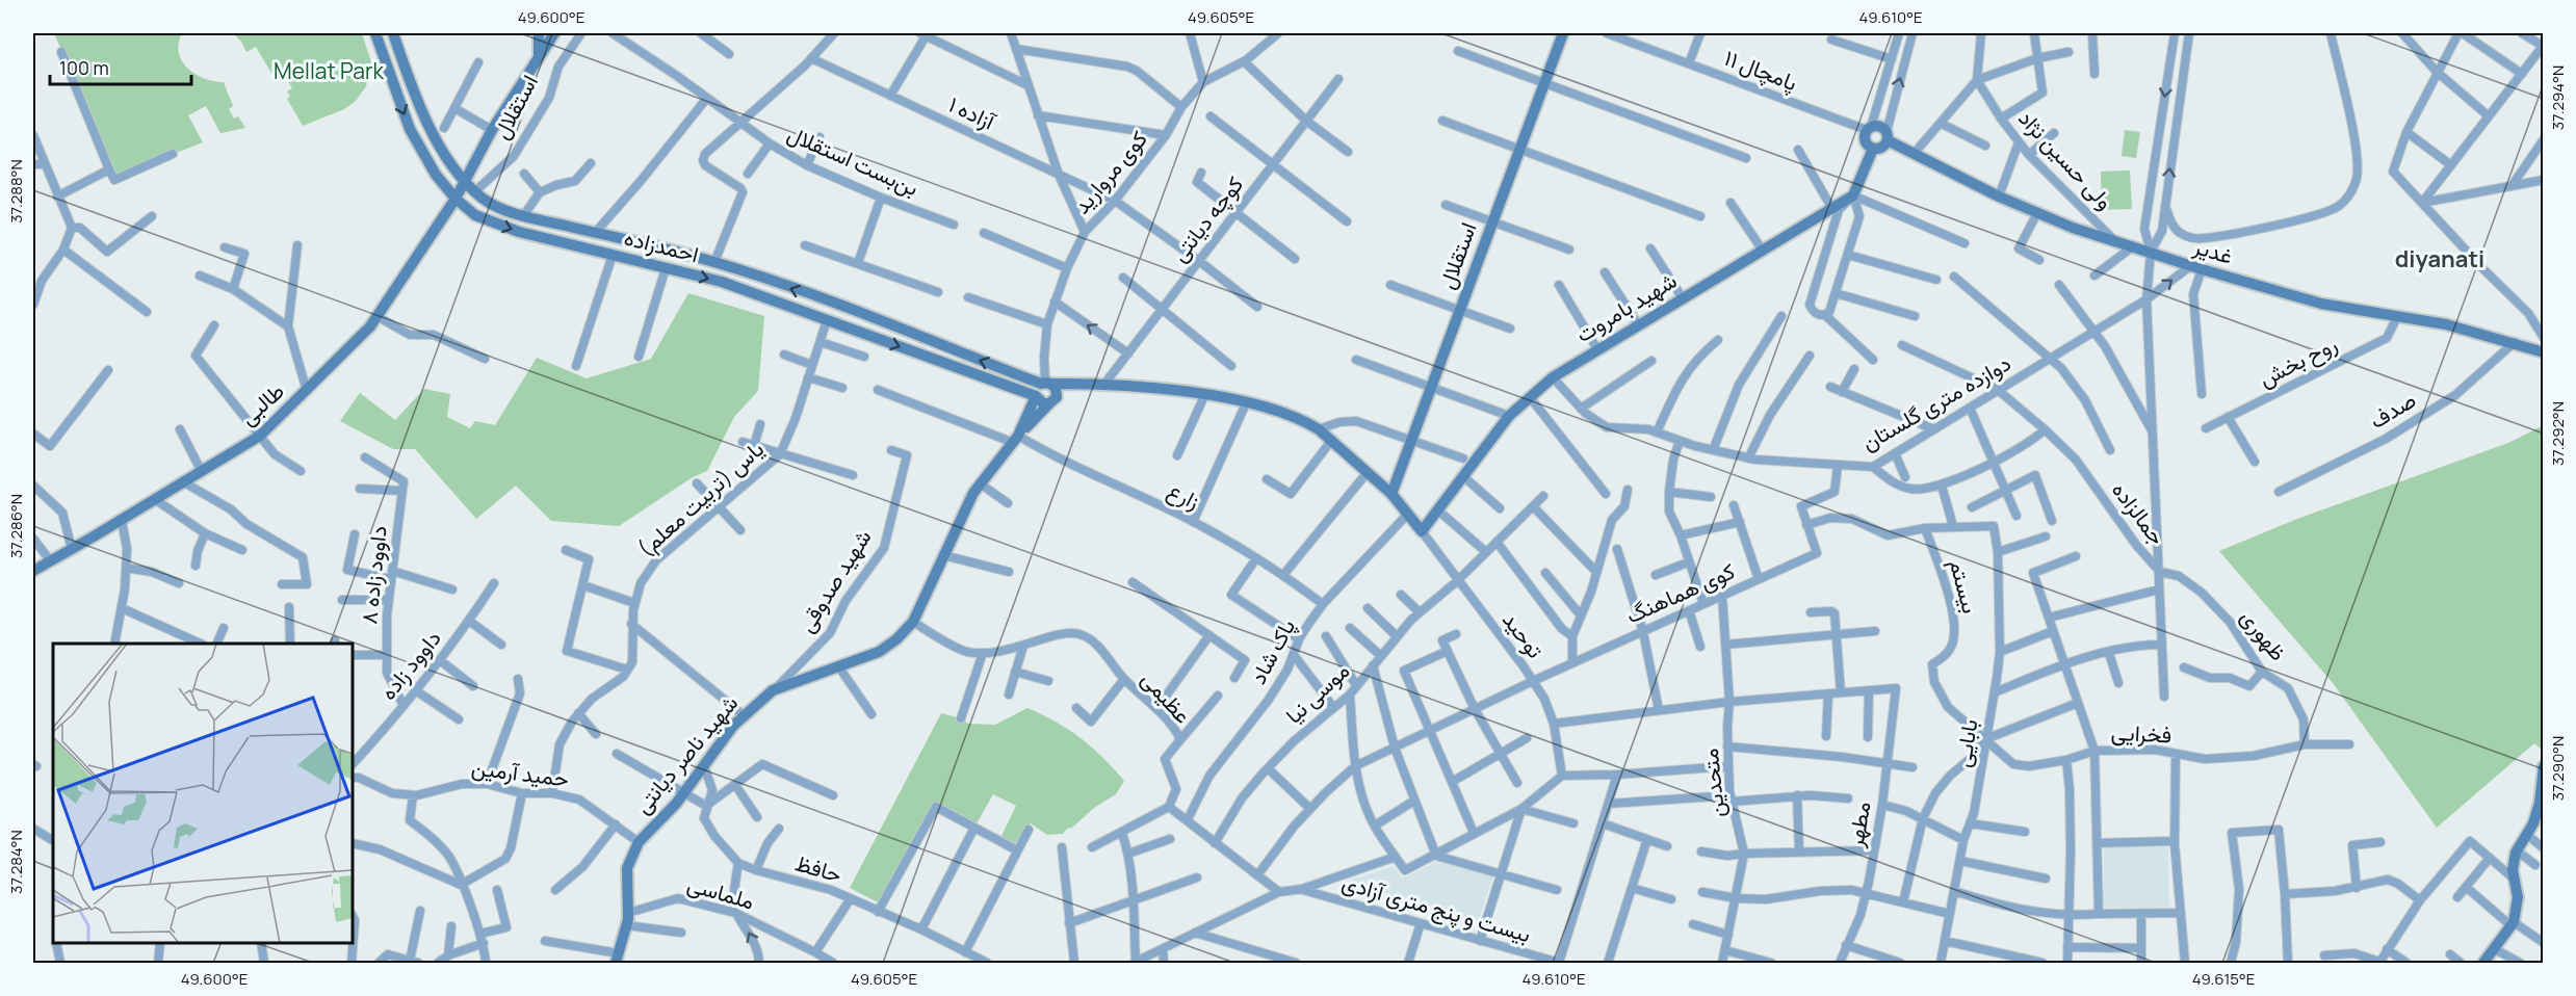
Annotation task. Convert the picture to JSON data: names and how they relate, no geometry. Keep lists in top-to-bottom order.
{
  "streets": {
    "main road": [
      "استقلال",
      "احمدزاده",
      "غدیر",
      "شهید بامروت",
      "طالبی",
      "شهید ناصر دیانتی"
    ],
    "street": [
      "پامچال ۱۱",
      "آزاده ۱",
      "ولی حسین نژاد",
      "بن‌بست استقلال",
      "کوی مروارید",
      "کوچه دیانتی",
      "روح بخش",
      "دوازده متری گلستان",
      "صدف",
      "زارع",
      "یاس (تربیت معلم)",
      "جمالزاده",
      "داوود زاده ۸",
      "شهید صدوقی",
      "بیستم",
      "کوی هماهنگ",
      "توحید",
      "ظهوری",
      "پاک شاد",
      "داوود زاده",
      "موسی نیا",
      "عظیمی",
      "فخرایی",
      "بابایی",
      "حمید آرمین",
      "متحدین",
      "مطهر",
      "حافظ",
      "ملماسی",
      "بیست و پنج متری آزادی"
    ]
  },
  "crossings": [
    ["پامچال ۱۱", "غدیر"],
    ["استقلال", "احمدزاده"],
    ["استقلال", "شهید ناصر دیانتی"],
    ["آزاده ۱", "کوی مروارید"],
    ["آزاده ۱", "کوچه دیانتی"],
    ["ولی حسین نژاد", "غدیر"],
    ["کوی مروارید", "احمدزاده"],
    ["کوی مروارید", "شهید ناصر دیانتی"],
    ["کوچه دیانتی", "شهید ناصر دیانتی"],
    ["احمدزاده", "طالبی"],
    ["احمدزاده", "یاس (تربیت معلم)"],
    ["احمدزاده", "شهید ناصر دیانتی"],
    ["غدیر", "روح بخش"],
    ["غدیر", "دوازده متری گلستان"],
    ["غدیر", "صدف"],
    ["شهید بامروت", "دوازده متری گلستان"],
    ["شهید بامروت", "توحید"],
    ["شهید بامروت", "شهید ناصر دیانتی"],
    ["دوازده متری گلستان", "جمالزاده"],
    ["زارع", "پاک شاد"],
    ["زارع", "شهید ناصر دیانتی"],
    ["جمالزاده", "ظهوری"],
    ["داوود زاده ۸", "داوود زاده"],
    ["شهید صدوقی", "شهید ناصر دیانتی"],
    ["بیستم", "فخرایی"],
    ["بیستم", "بابایی"],
    ["کوی هماهنگ", "توحید"],
    ["کوی هماهنگ", "متحدین"],
    ["توحید", "موسی نیا"],
    ["توحید", "شهید ناصر دیانتی"],
    ["ظهوری", "فخرایی"],
    ["پاک شاد", "شهید ناصر دیانتی"],
    ["فخرایی", "بابایی"],
    ["شهید ناصر دیانتی", "حمید آرمین"],
    ["شهید ناصر دیانتی", "حافظ"],
    ["شهید ناصر دیانتی", "ملماسی"]
  ],
  "districts": ["diyanati"],
  "parks": ["Mellat Park"],
  "scale_bar": "100 m",
  "coordinates": [
    "49.600°E",
    "49.605°E",
    "49.610°E",
    "37.294°N",
    "37.288°N",
    "37.292°N",
    "37.286°N",
    "37.290°N",
    "37.284°N",
    "49.615°E"
  ]
}
